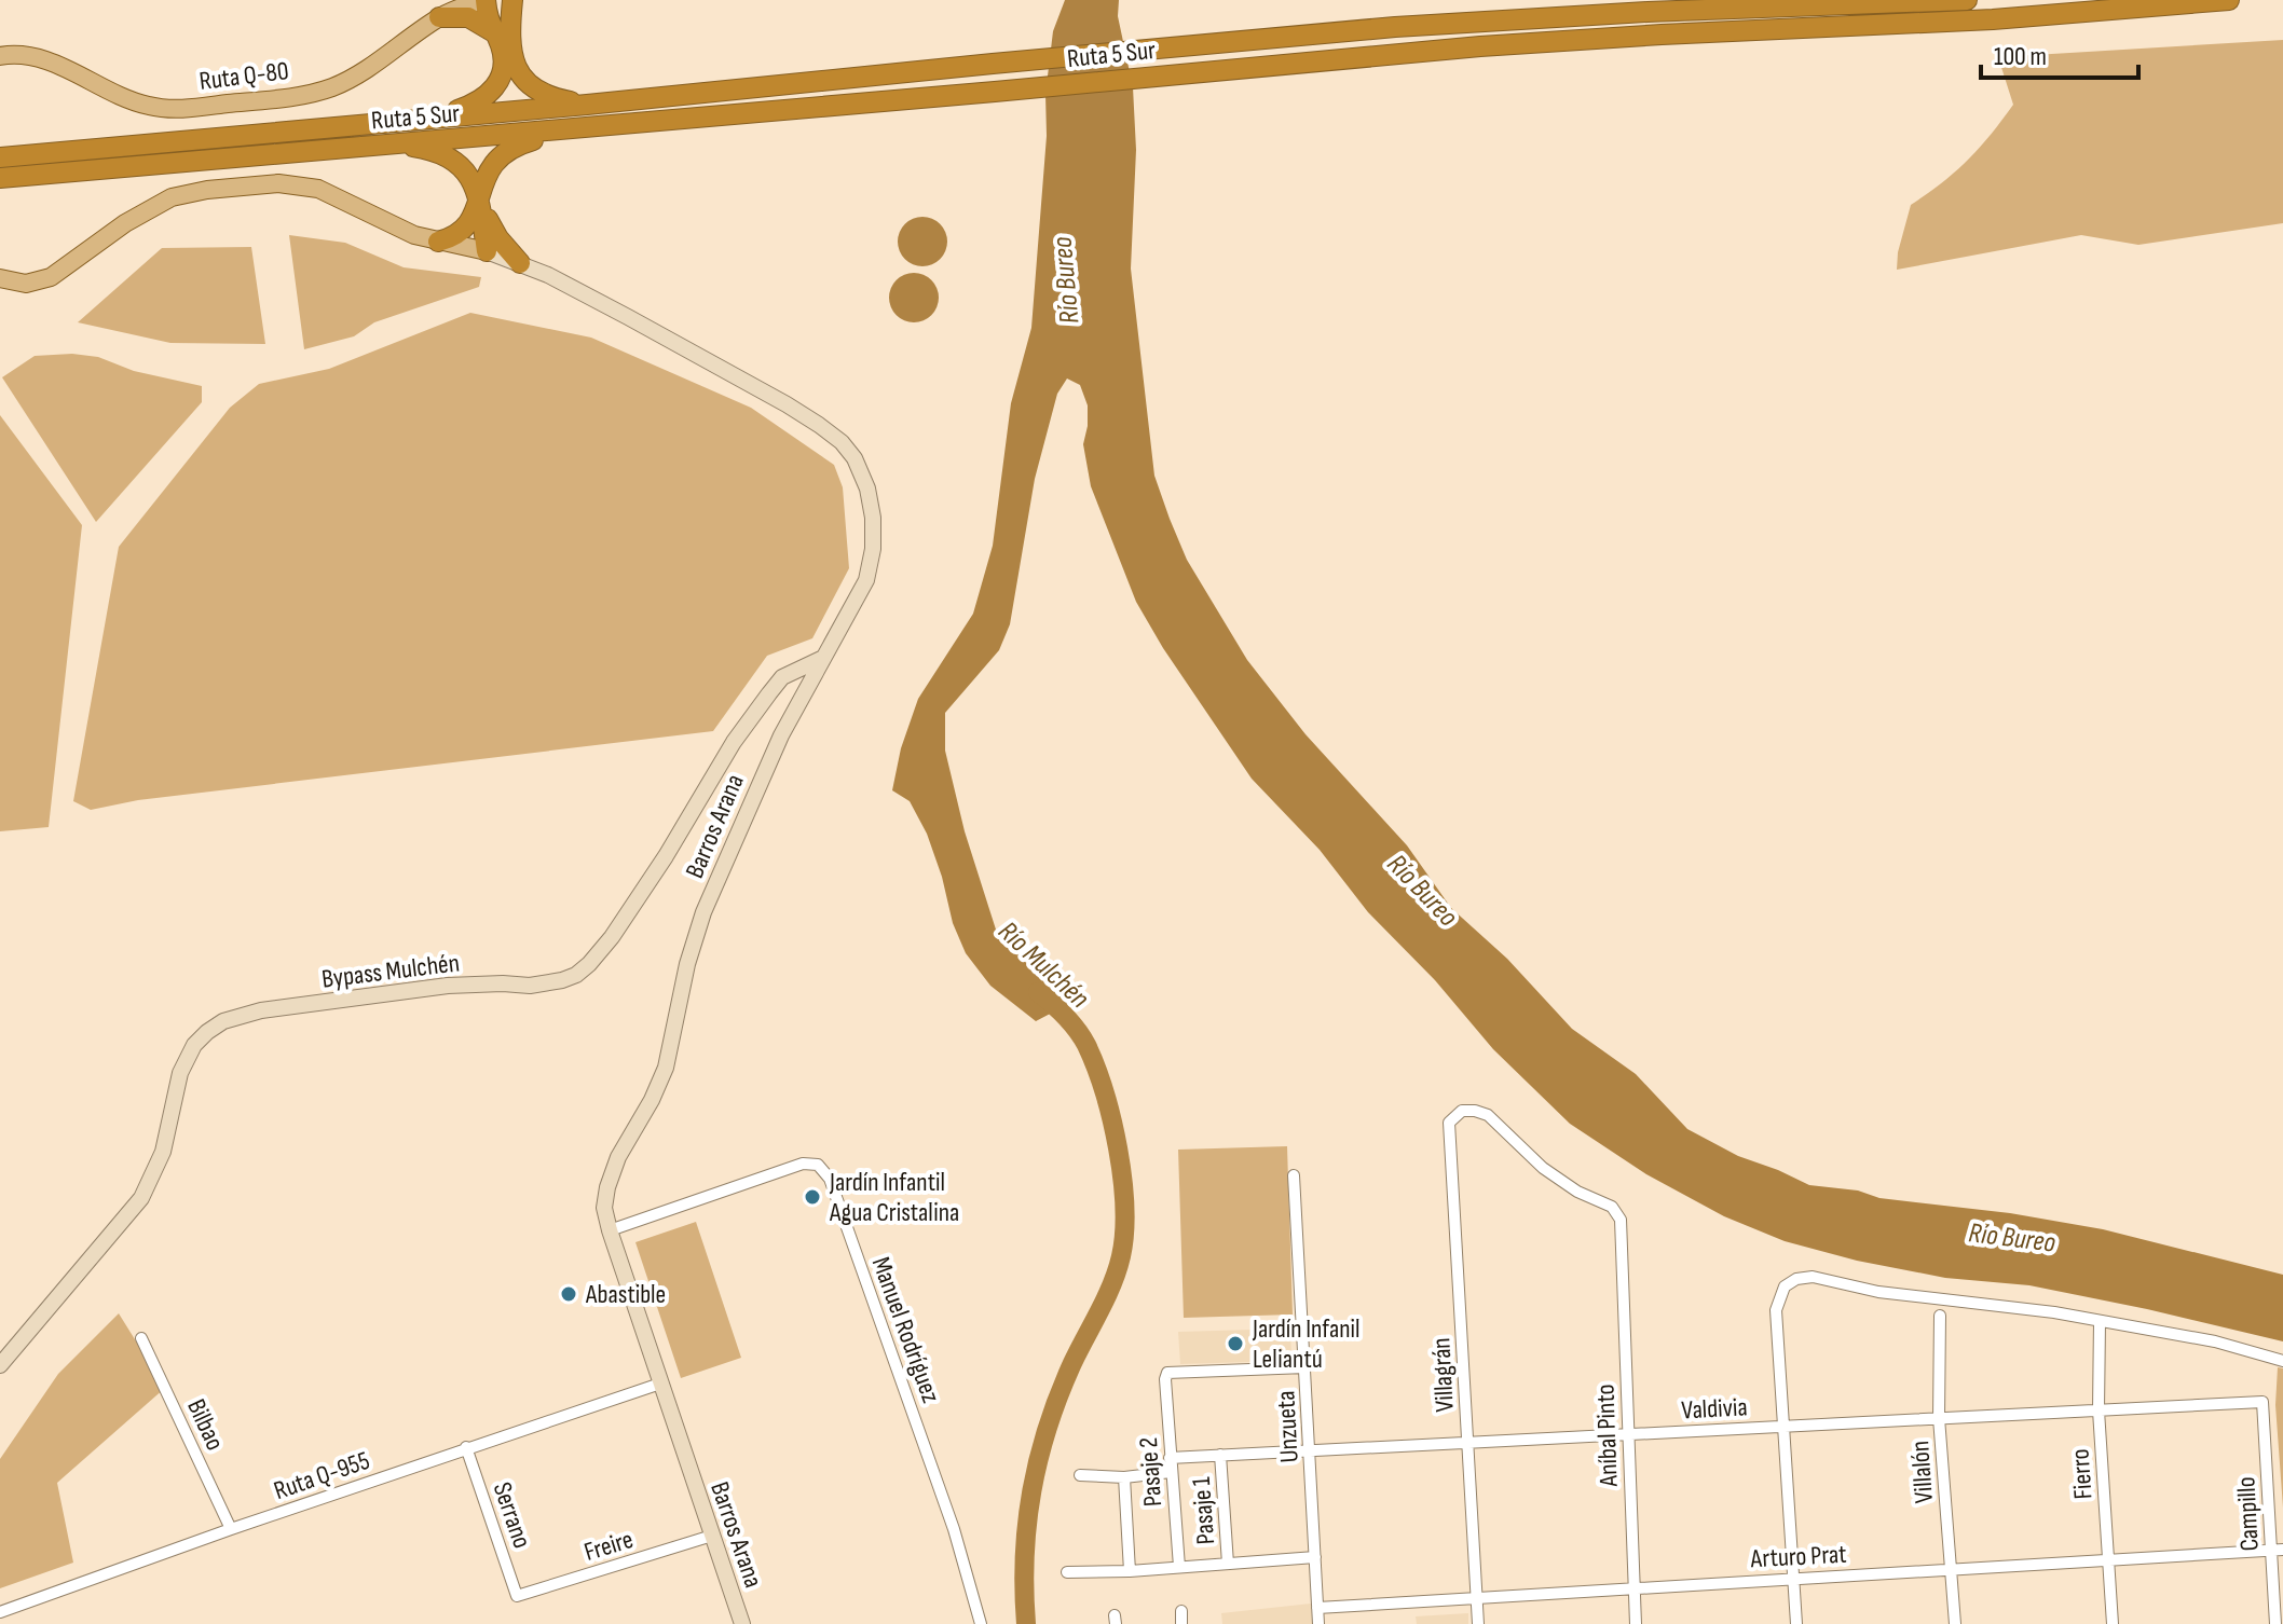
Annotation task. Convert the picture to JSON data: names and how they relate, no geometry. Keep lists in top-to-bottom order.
{
  "streets": {
    "highway": ["Ruta 5 Sur"],
    "main road": ["Ruta Q-80", "Barros Arana", "Bypass Mulchén"],
    "street": [
      "Manuel Rodríguez",
      "Villagrán",
      "Valdivia",
      "Bilbao",
      "Unzueta",
      "Aníbal Pinto",
      "Pasaje 2",
      "Villalón",
      "Fierro",
      "Ruta Q-955",
      "Pasaje 1",
      "Campillo",
      "Serrano",
      "Freire",
      "Arturo Prat"
    ]
  },
  "crossings": [
    ["Barros Arana", "Bypass Mulchén"],
    ["Barros Arana", "Manuel Rodríguez"],
    ["Barros Arana", "Ruta Q-955"],
    ["Barros Arana", "Freire"],
    ["Villagrán", "Valdivia"],
    ["Villagrán", "Aníbal Pinto"],
    ["Villagrán", "Arturo Prat"],
    ["Valdivia", "Unzueta"],
    ["Valdivia", "Aníbal Pinto"],
    ["Valdivia", "Pasaje 2"],
    ["Valdivia", "Villalón"],
    ["Valdivia", "Fierro"],
    ["Valdivia", "Pasaje 1"],
    ["Valdivia", "Campillo"],
    ["Bilbao", "Ruta Q-955"],
    ["Unzueta", "Pasaje 2"],
    ["Unzueta", "Arturo Prat"],
    ["Aníbal Pinto", "Arturo Prat"],
    ["Villalón", "Arturo Prat"],
    ["Fierro", "Arturo Prat"],
    ["Ruta Q-955", "Serrano"],
    ["Campillo", "Arturo Prat"],
    ["Serrano", "Freire"]
  ],
  "water": ["Río Bureo", "Río Mulchén"],
  "places": ["Jardín Infantil Agua Cristalina", "Abastible", "Jardín Infanil Leliantú"],
  "scale_bar": "100 m"
}
